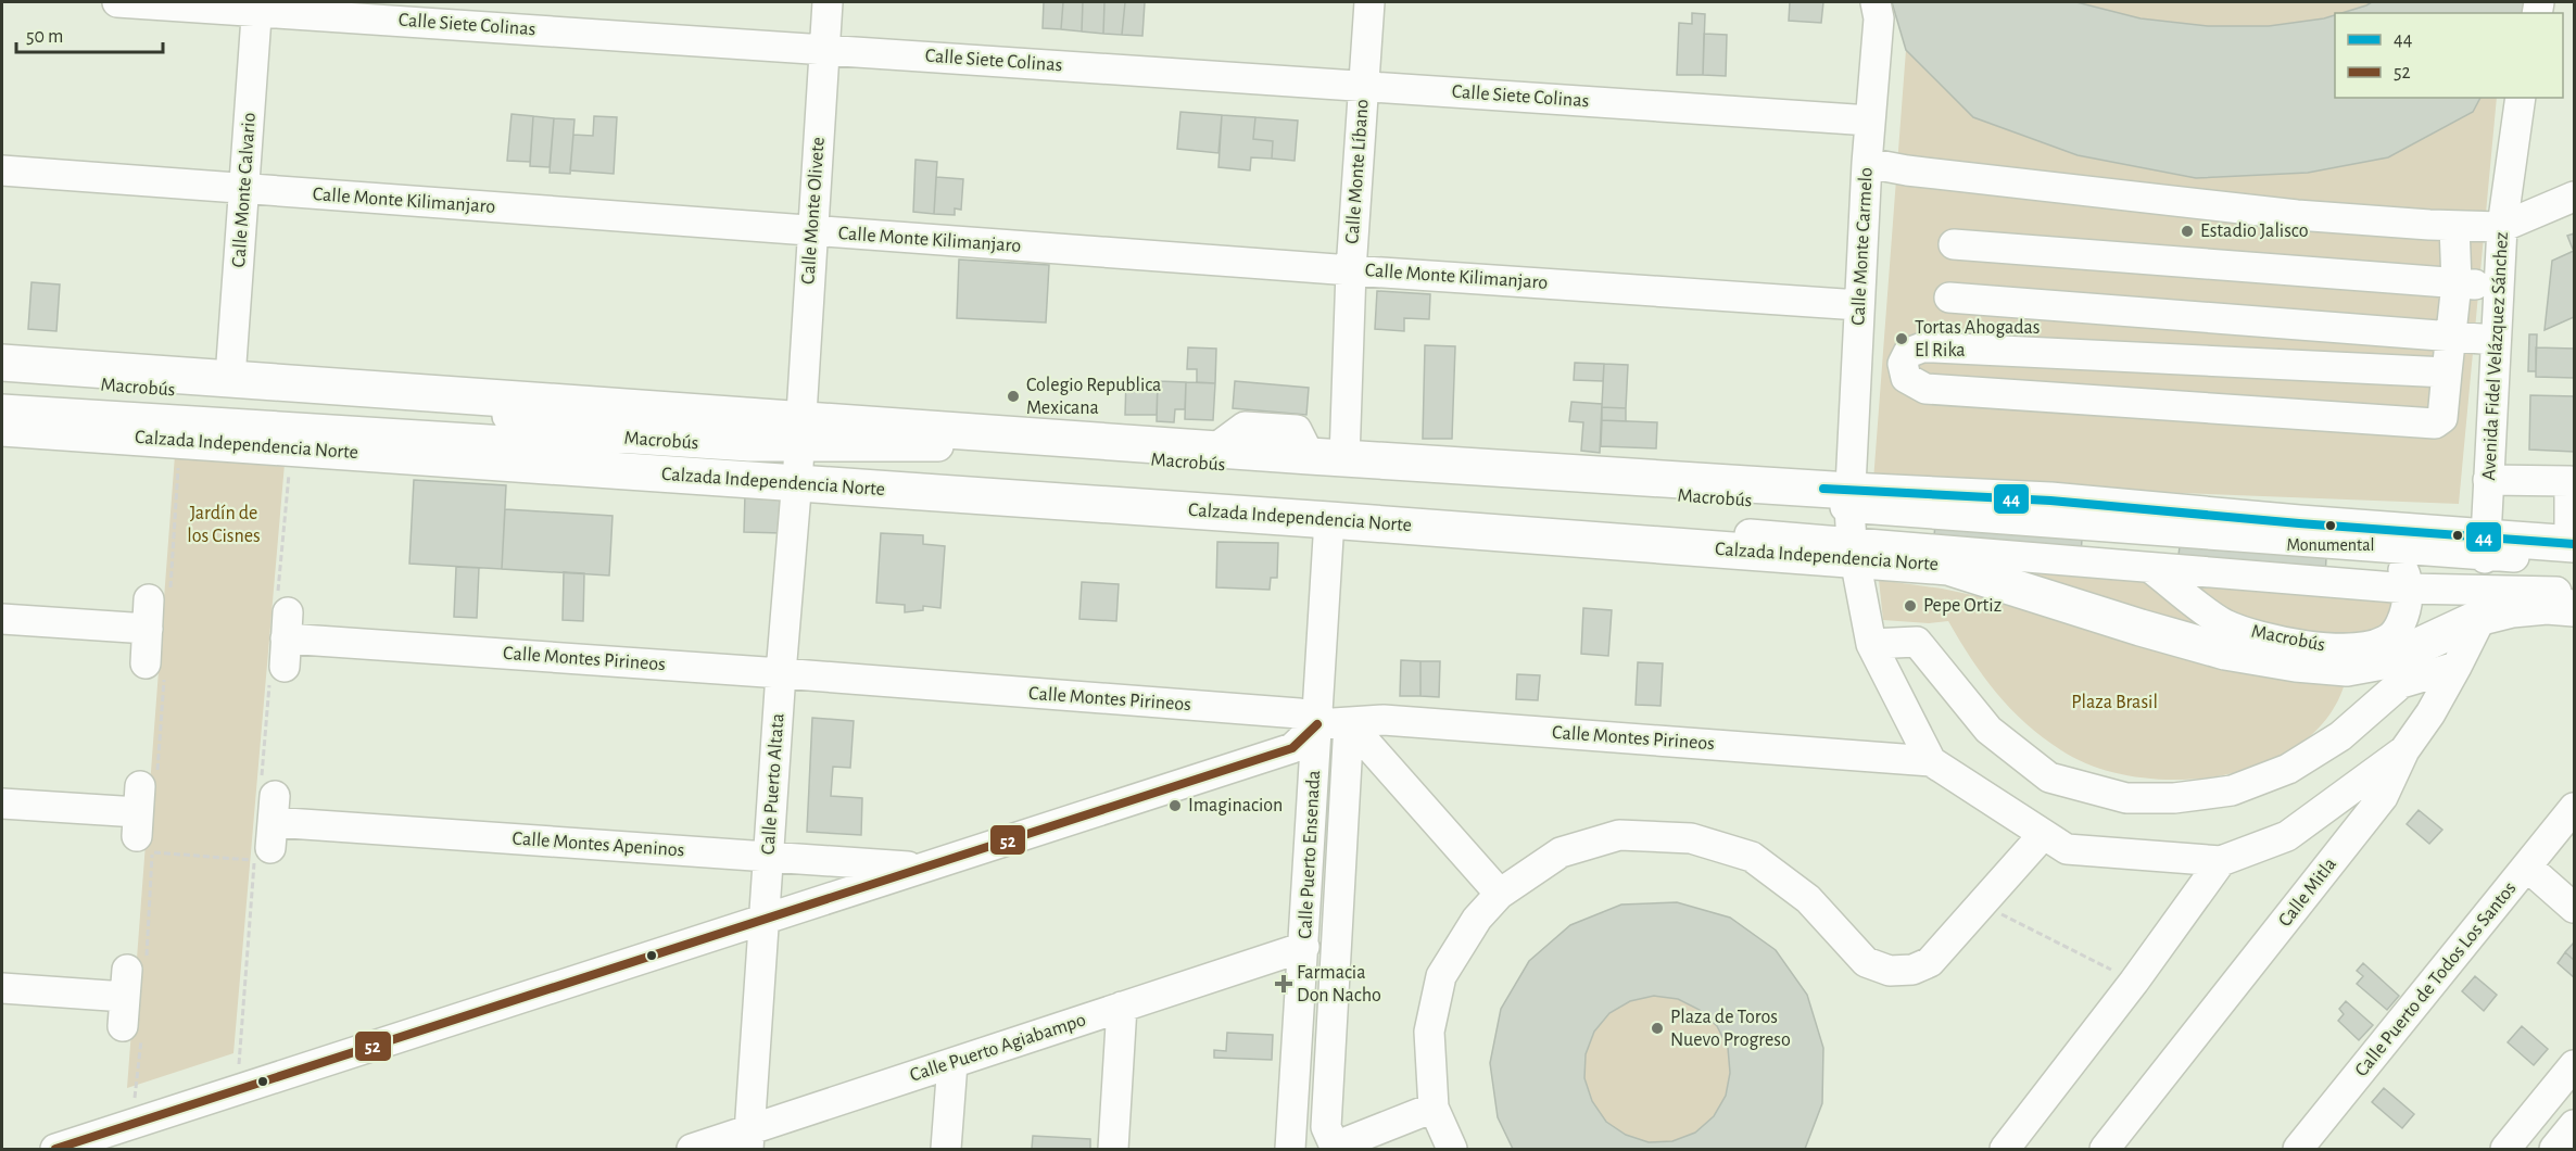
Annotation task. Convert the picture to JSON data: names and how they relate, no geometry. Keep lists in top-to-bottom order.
{
  "streets": {
    "main road": ["Calzada Independencia Norte"],
    "street": [
      "Calle Siete Colinas",
      "Calle Monte Líbano",
      "Calle Monte Calvario",
      "Calle Monte Kilimanjaro",
      "Calle Monte Olivete",
      "Calle Monte Carmelo",
      "Avenida Fidel Velázquez Sánchez",
      "Macrobús",
      "Calle Montes Pirineos",
      "Calle Puerto Altata",
      "Calle Montes Apeninos",
      "Calle Puerto Ensenada",
      "Calle Mitla",
      "Calle Puerto de Todos Los Santos",
      "Calle Puerto Agiabampo"
    ]
  },
  "crossings": [
    ["Calle Siete Colinas", "Calle Monte Líbano"],
    ["Calle Siete Colinas", "Calle Monte Calvario"],
    ["Calle Siete Colinas", "Calle Monte Olivete"],
    ["Calle Siete Colinas", "Calle Monte Carmelo"],
    ["Calle Monte Líbano", "Calle Monte Kilimanjaro"],
    ["Calle Monte Líbano", "Calzada Independencia Norte"],
    ["Calle Monte Calvario", "Calle Monte Kilimanjaro"],
    ["Calle Monte Calvario", "Calzada Independencia Norte"],
    ["Calle Monte Kilimanjaro", "Calle Monte Olivete"],
    ["Calle Monte Kilimanjaro", "Calle Monte Carmelo"],
    ["Calle Monte Olivete", "Macrobús"],
    ["Calle Monte Olivete", "Calzada Independencia Norte"],
    ["Calle Monte Olivete", "Calle Puerto Altata"],
    ["Calle Monte Carmelo", "Macrobús"],
    ["Calle Monte Carmelo", "Calzada Independencia Norte"],
    ["Avenida Fidel Velázquez Sánchez", "Macrobús"],
    ["Avenida Fidel Velázquez Sánchez", "Calzada Independencia Norte"],
    ["Avenida Fidel Velázquez Sánchez", "Calle Mitla"],
    ["Macrobús", "Calzada Independencia Norte"],
    ["Macrobús", "Calle Puerto Altata"],
    ["Macrobús", "Calle Mitla"],
    ["Calzada Independencia Norte", "Calle Puerto Altata"],
    ["Calzada Independencia Norte", "Calle Puerto Ensenada"],
    ["Calzada Independencia Norte", "Calle Mitla"],
    ["Calle Montes Pirineos", "Calle Puerto Altata"],
    ["Calle Montes Pirineos", "Calle Puerto Ensenada"],
    ["Calle Puerto Altata", "Calle Montes Apeninos"],
    ["Calle Puerto Altata", "Calle Puerto Agiabampo"],
    ["Calle Puerto Ensenada", "Calle Puerto Agiabampo"]
  ],
  "parks": ["Jardín de los Cisnes", "Plaza Brasil"],
  "places": {
    "other": [
      "Estadio Jalisco",
      "Tortas Ahogadas El Rika",
      "Colegio Republica Mexicana",
      "Monumental",
      "Pepe Ortiz",
      "Imaginacion",
      "Plaza de Toros Nuevo Progreso"
    ],
    "health": ["Farmacia Don Nacho"]
  },
  "lines": ["transit line 44", "transit line 52"],
  "legend": ["44", "52"],
  "scale_bar": "50 m"
}
